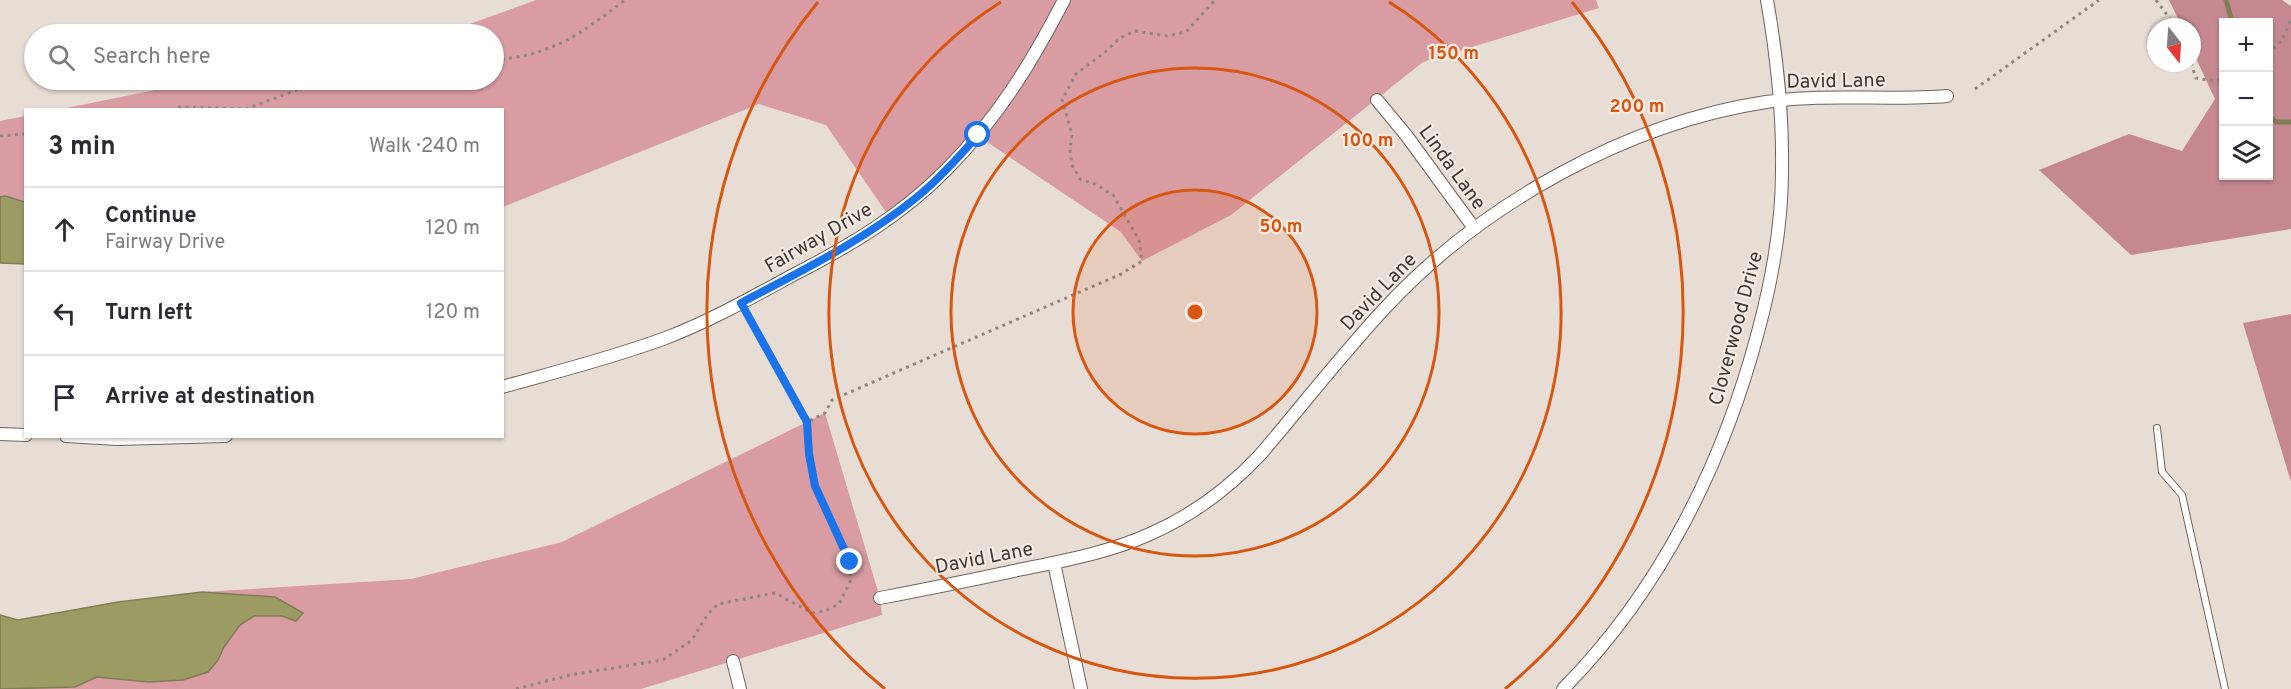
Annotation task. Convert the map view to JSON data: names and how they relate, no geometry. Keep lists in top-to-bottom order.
{
  "streets": {
    "street": [
      "David Lane",
      "Linda Lane",
      "Fairway Drive",
      "Cloverwood Drive"
    ]
  },
  "crossings": [
    ["David Lane", "Linda Lane"],
    ["David Lane", "Cloverwood Drive"]
  ],
  "north": "bottom",
  "page": {
    "map_buttons": ["+", "−"],
    "search": "Search here",
    "heading": ["3 min", "Walk · 240 m"],
    "list": [
      ["Continue", "Fairway Drive", "120 m"],
      ["Turn left", "120 m"],
      "Arrive at destination"
    ]
  },
  "rings": [
    "150 m",
    "200 m",
    "100 m",
    "50 m"
  ]
}
